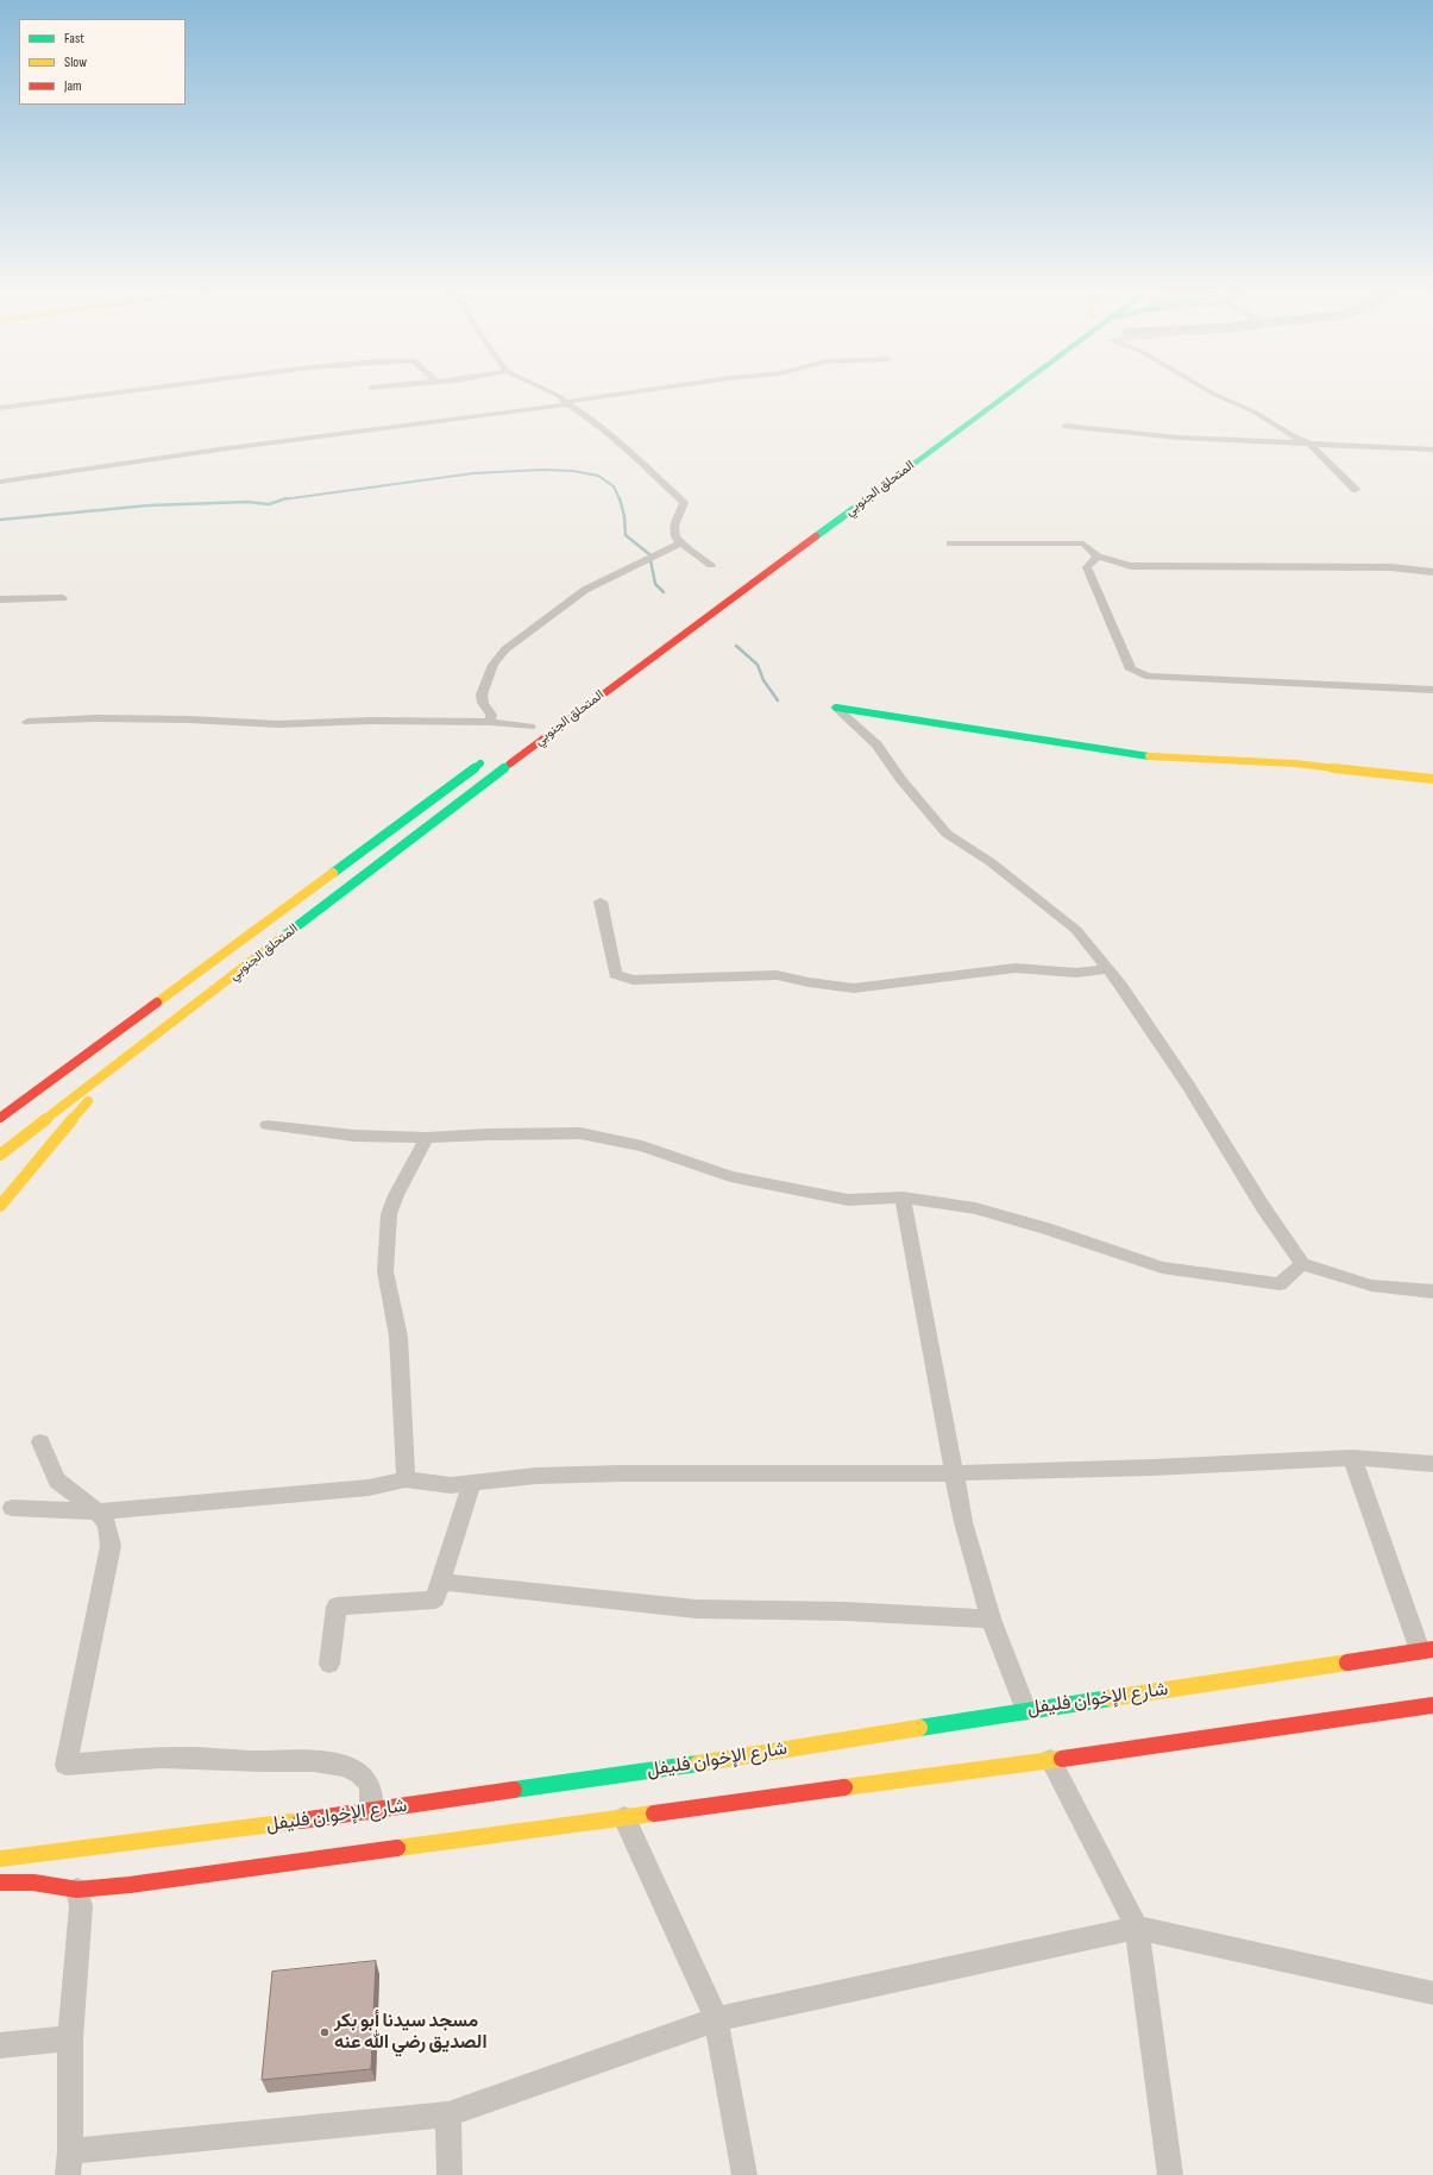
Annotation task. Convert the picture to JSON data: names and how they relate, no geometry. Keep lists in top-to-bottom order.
{
  "streets": {
    "main road": ["المتحلق الجنوبي", "شارع الإخوان فليفل"]
  },
  "places": ["مسجد سيدنا أبو بكر الصديق رضي الله عنه"],
  "legend": ["Fast", "Slow", "Jam"]
}
